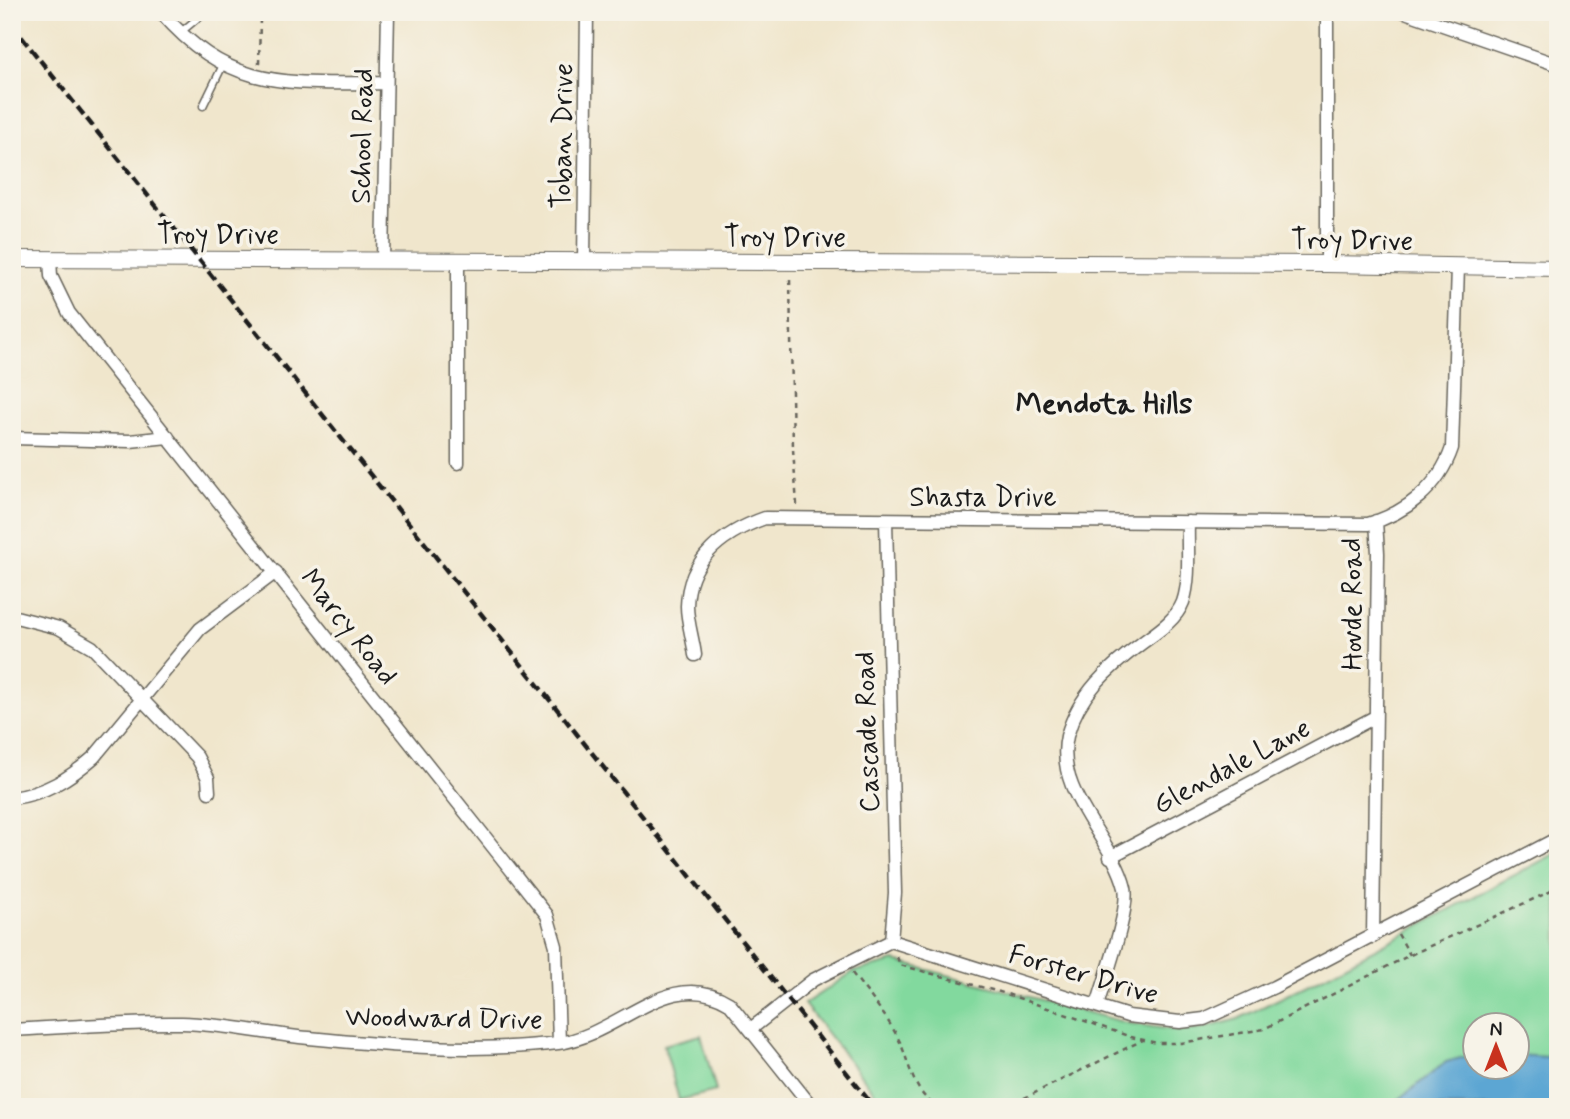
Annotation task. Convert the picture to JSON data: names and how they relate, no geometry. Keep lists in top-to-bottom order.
{
  "streets": {
    "street": [
      "School Road",
      "Toban Drive",
      "Troy Drive",
      "Shasta Drive",
      "Hovde Road",
      "Marcy Road",
      "Cascade Road",
      "Glendale Lane",
      "Forster Drive",
      "Woodward Drive"
    ]
  },
  "crossings": [
    ["School Road", "Troy Drive"],
    ["Toban Drive", "Troy Drive"],
    ["Troy Drive", "Hovde Road"],
    ["Troy Drive", "Marcy Road"],
    ["Shasta Drive", "Hovde Road"],
    ["Shasta Drive", "Cascade Road"],
    ["Hovde Road", "Glendale Lane"],
    ["Hovde Road", "Forster Drive"],
    ["Marcy Road", "Woodward Drive"],
    ["Cascade Road", "Forster Drive"]
  ],
  "districts": ["Mendota Hills"],
  "north": "top"
}
